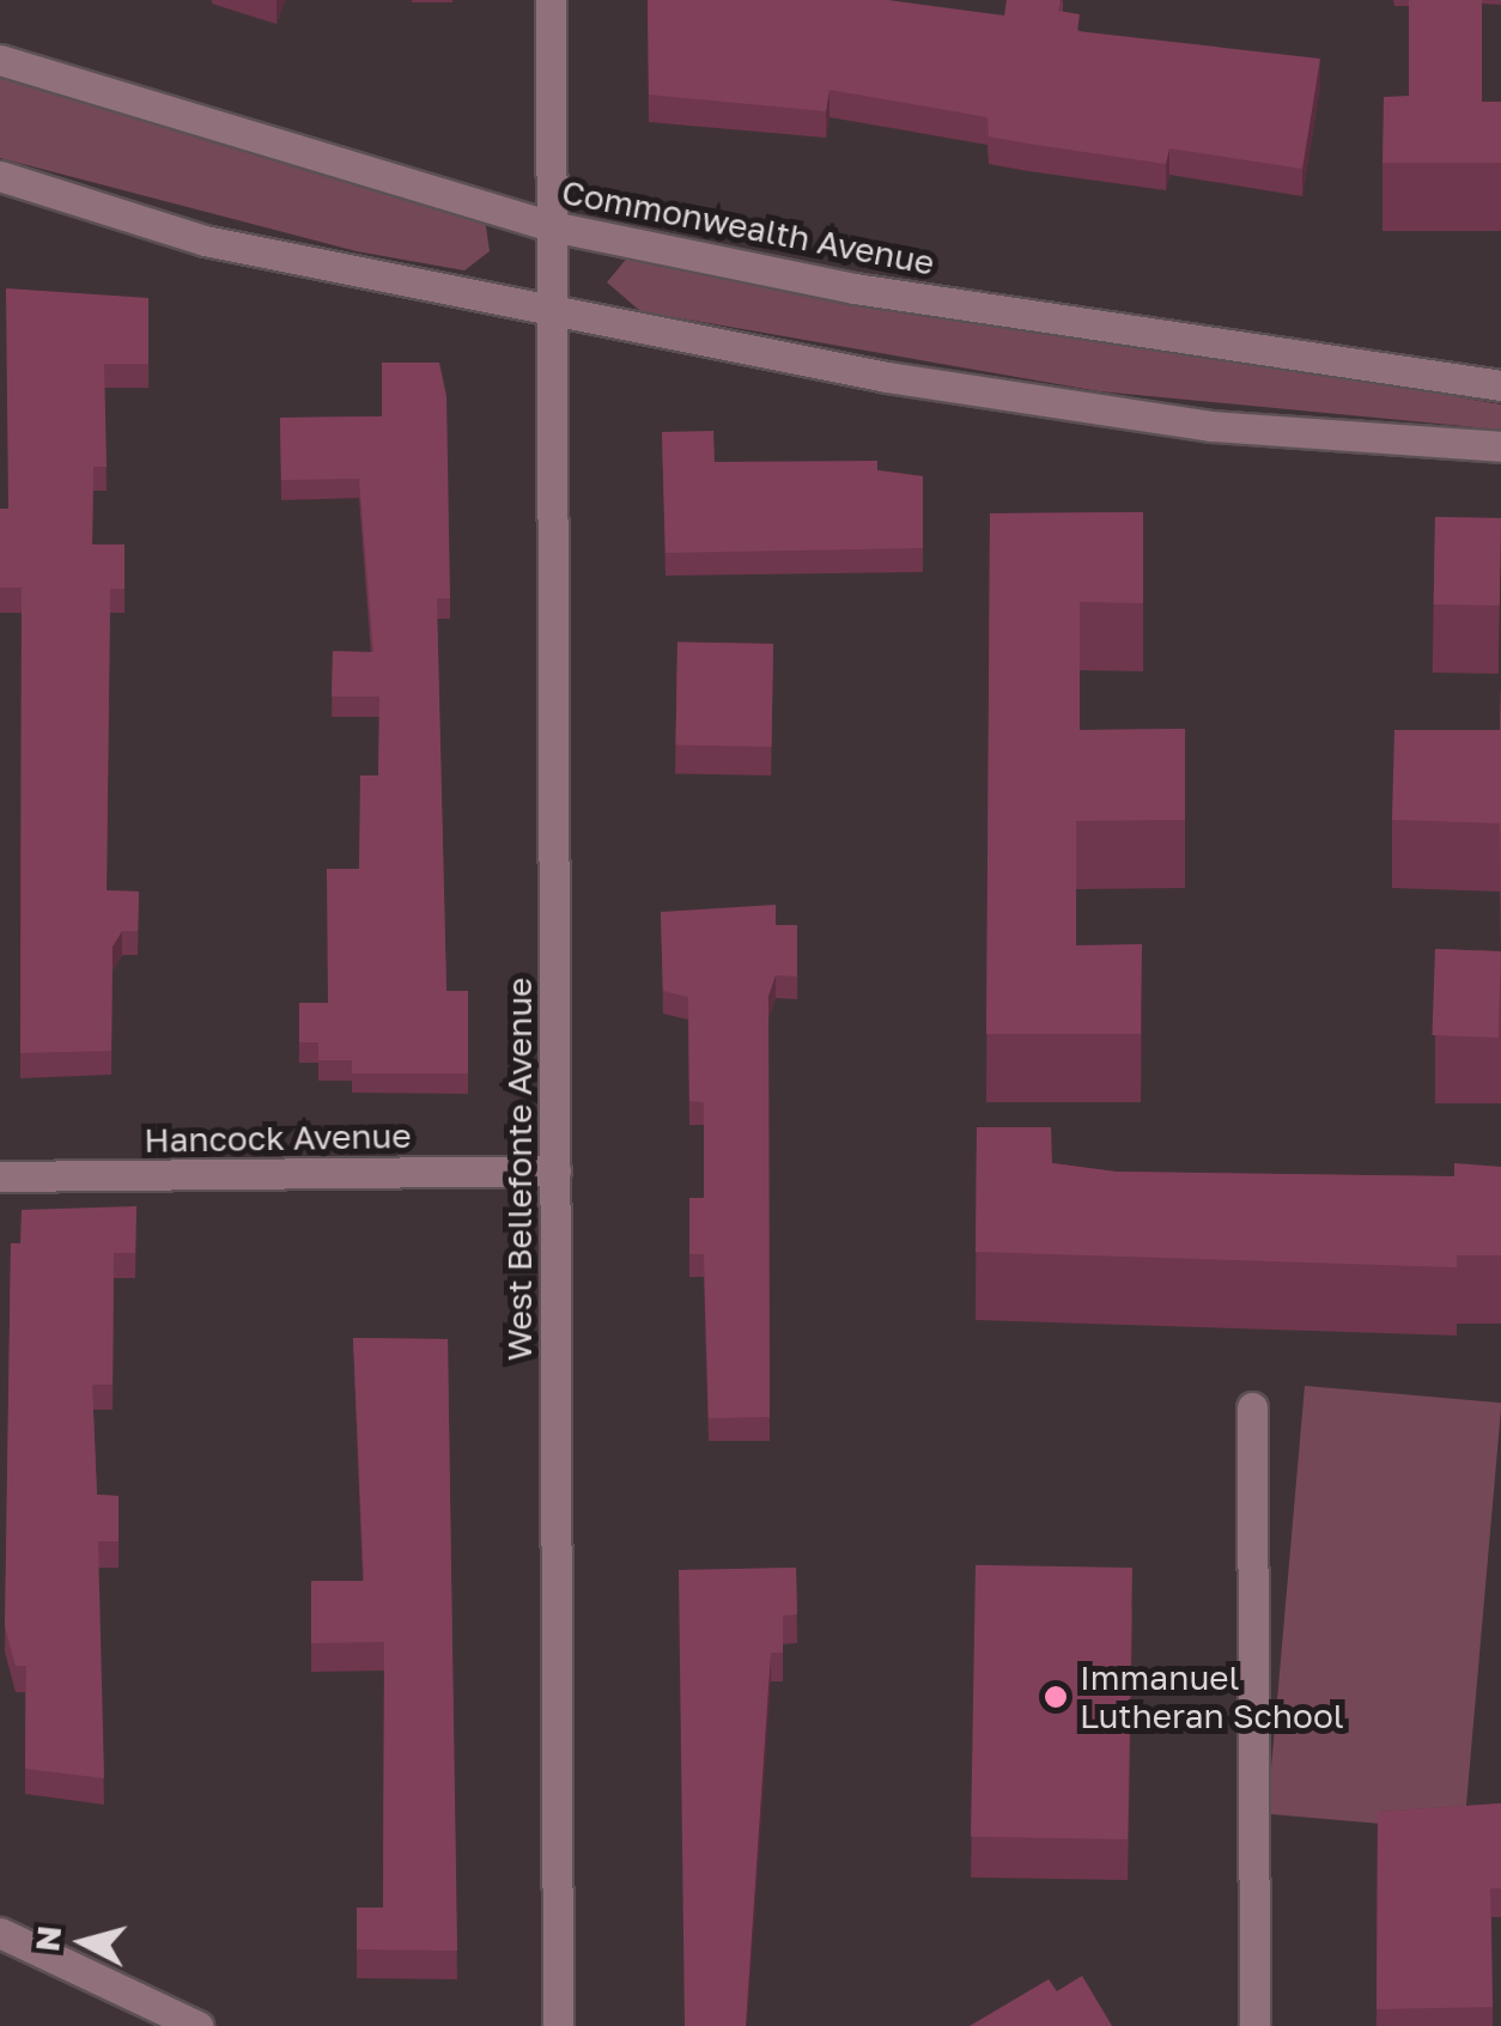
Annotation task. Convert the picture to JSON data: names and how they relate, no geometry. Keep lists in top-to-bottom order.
{
  "streets": {
    "street": ["Commonwealth Avenue", "Hancock Avenue", "West Bellefonte Avenue"]
  },
  "crossings": [
    ["Commonwealth Avenue", "West Bellefonte Avenue"],
    ["Hancock Avenue", "West Bellefonte Avenue"]
  ],
  "places": ["Immanuel Lutheran School"],
  "north": "left"
}
